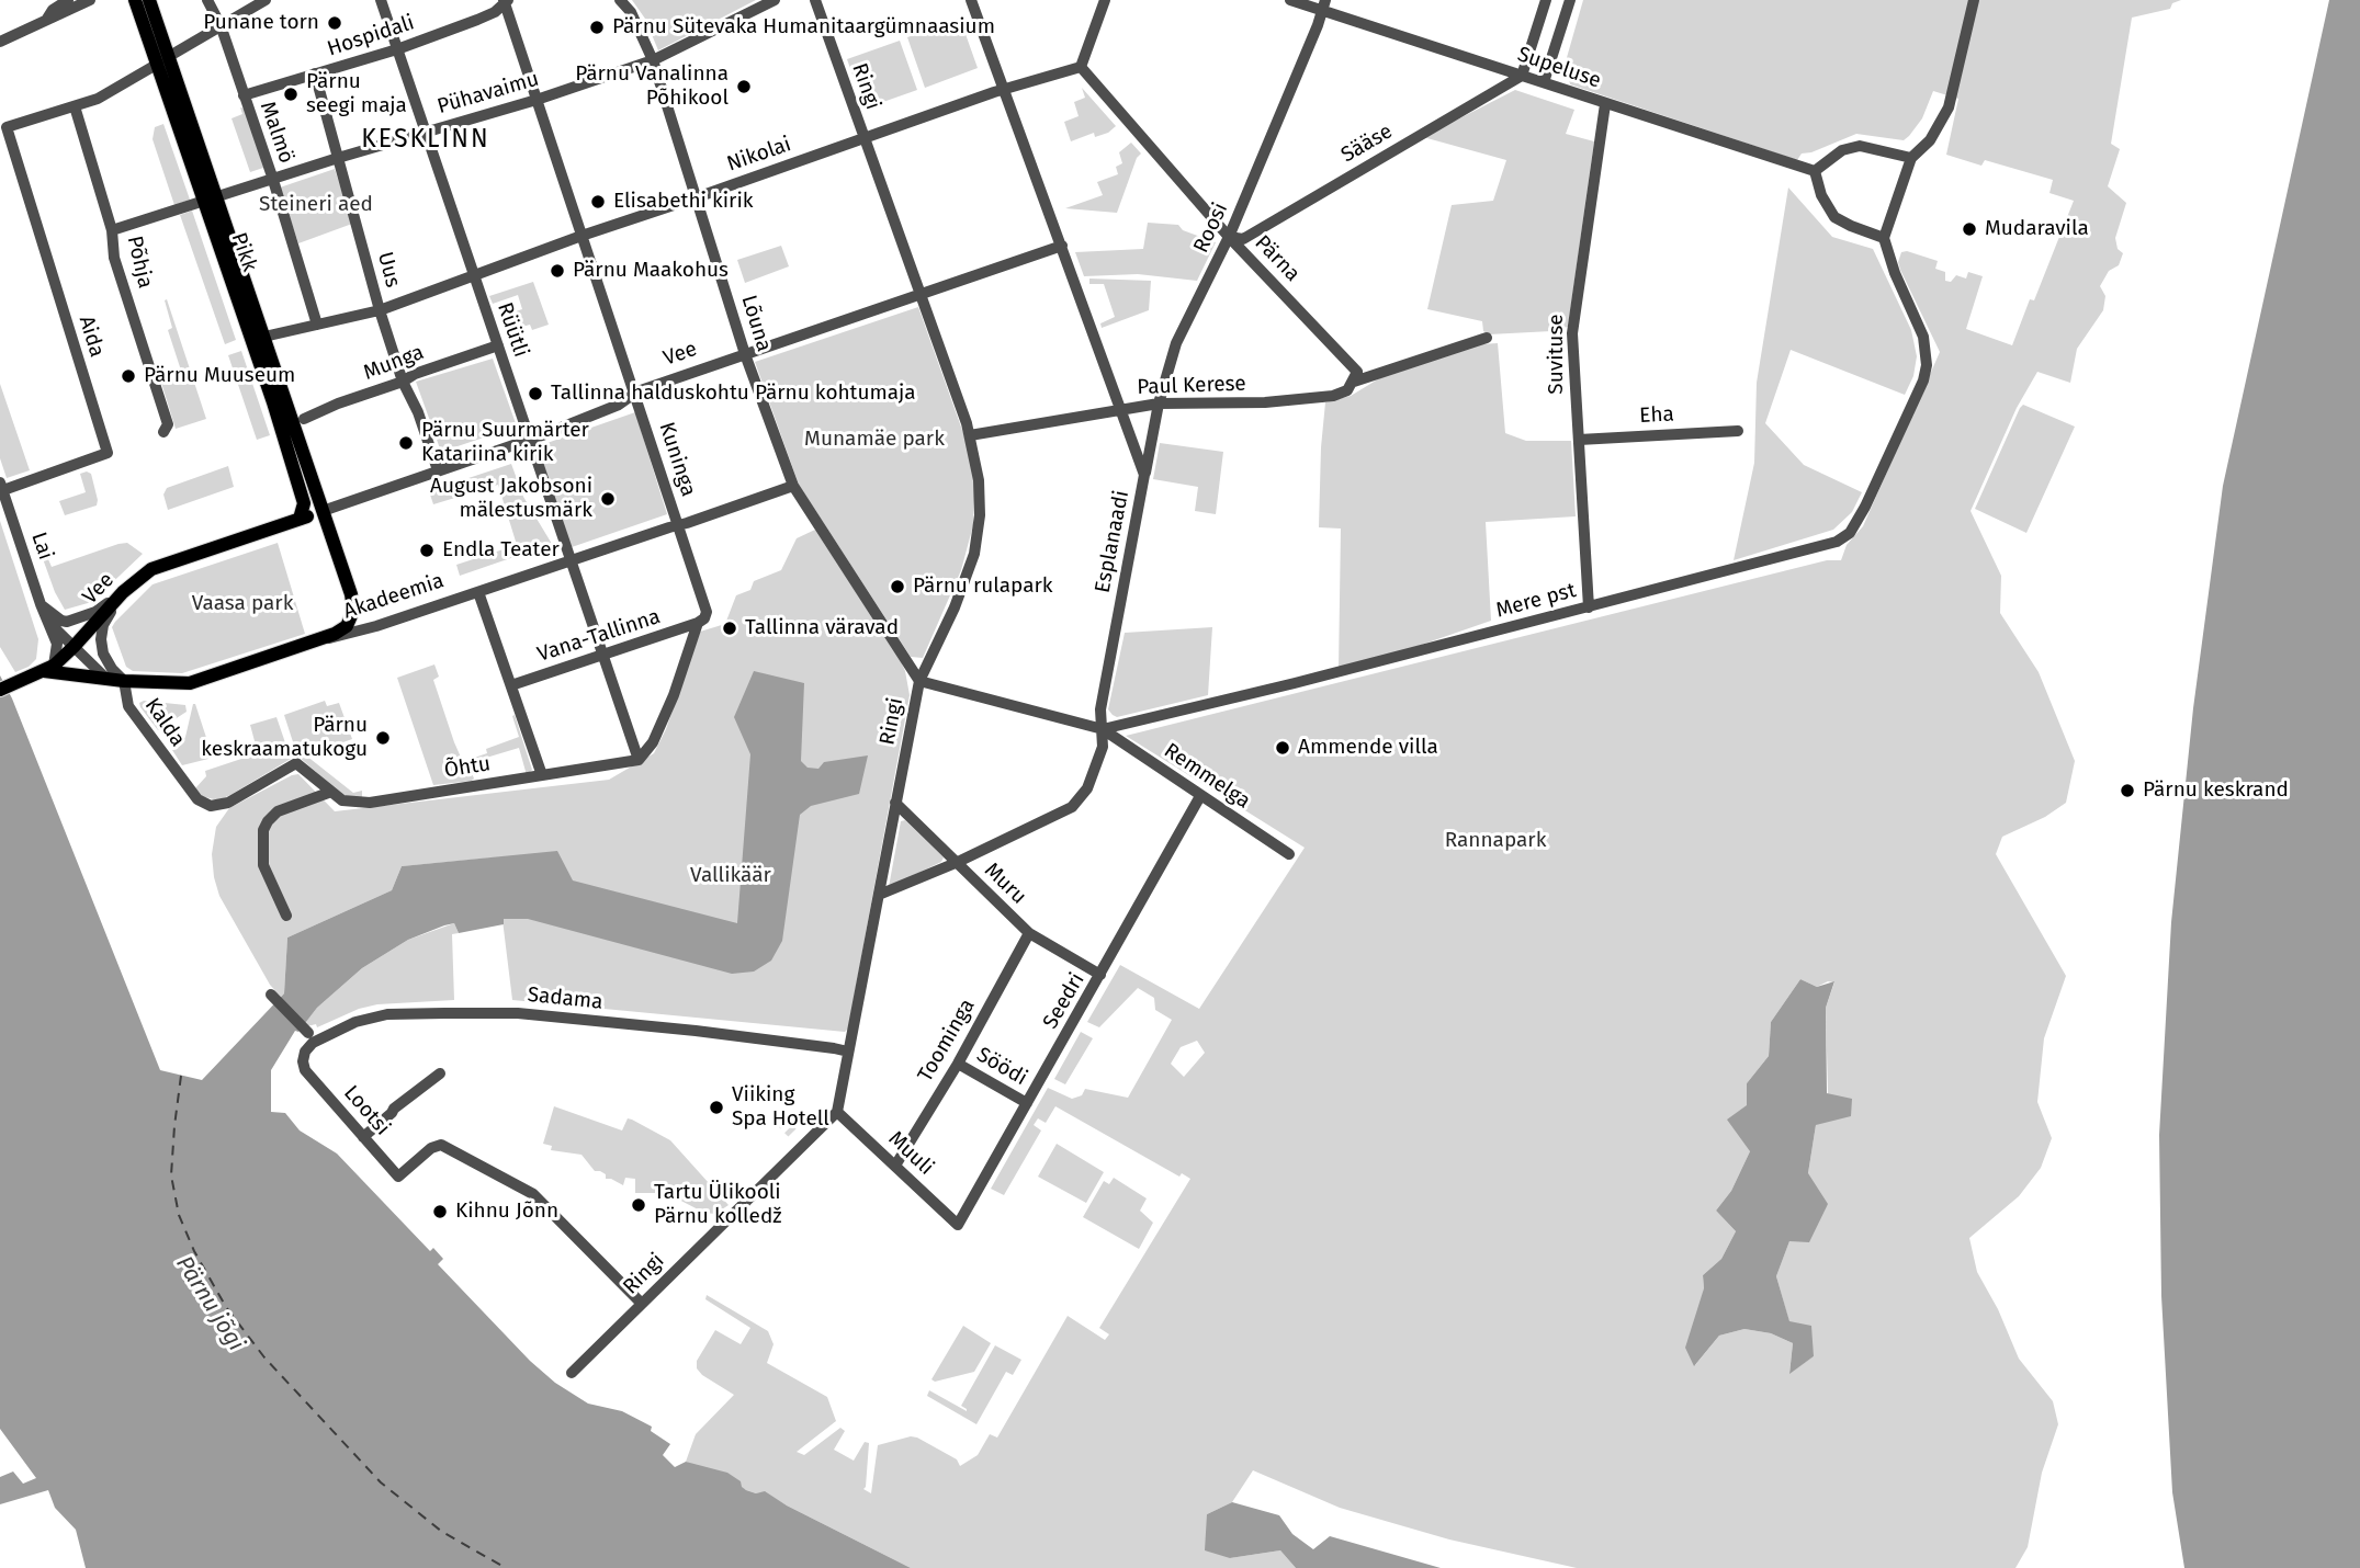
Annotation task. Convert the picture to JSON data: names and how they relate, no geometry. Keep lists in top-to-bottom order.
{
  "streets": {
    "main road": ["Pikk", "Vee", "Akadeemia"],
    "street": [
      "Hospidali",
      "Supeluse",
      "Ringi",
      "Pühavaimu",
      "Malmö",
      "Sääse",
      "Nikolai",
      "Roosi",
      "Pärna",
      "Põhja",
      "Uus",
      "Lõuna",
      "Rüütli",
      "Aida",
      "Suvituse",
      "Munga",
      "Paul Kerese",
      "Eha",
      "Kuninga",
      "Esplanaadi",
      "Lai",
      "Mere pst",
      "Vana-Tallinna",
      "Kalda",
      "Õhtu",
      "Remmelga",
      "Muru",
      "Sadama",
      "Seedri",
      "Toominga",
      "Söödi",
      "Lootsi",
      "Muuli"
    ]
  },
  "crossings": [
    ["Hospidali", "Malmö"],
    ["Hospidali", "Uus"],
    ["Hospidali", "Rüütli"],
    ["Hospidali", "Kuninga"],
    ["Supeluse", "Sääse"],
    ["Supeluse", "Roosi"],
    ["Supeluse", "Suvituse"],
    ["Ringi", "Nikolai"],
    ["Ringi", "Lõuna"],
    ["Ringi", "Vee"],
    ["Ringi", "Paul Kerese"],
    ["Ringi", "Esplanaadi"],
    ["Ringi", "Mere pst"],
    ["Ringi", "Muru"],
    ["Ringi", "Sadama"],
    ["Ringi", "Lootsi"],
    ["Ringi", "Muuli"],
    ["Pühavaimu", "Malmö"],
    ["Pühavaimu", "Pikk"],
    ["Pühavaimu", "Põhja"],
    ["Pühavaimu", "Uus"],
    ["Pühavaimu", "Lõuna"],
    ["Pühavaimu", "Rüütli"],
    ["Pühavaimu", "Kuninga"],
    ["Malmö", "Nikolai"],
    ["Sääse", "Roosi"],
    ["Sääse", "Pärna"],
    ["Nikolai", "Pikk"],
    ["Nikolai", "Pärna"],
    ["Nikolai", "Uus"],
    ["Nikolai", "Lõuna"],
    ["Nikolai", "Rüütli"],
    ["Nikolai", "Kuninga"],
    ["Nikolai", "Esplanaadi"],
    ["Roosi", "Pärna"],
    ["Roosi", "Paul Kerese"],
    ["Roosi", "Esplanaadi"],
    ["Pikk", "Vee"],
    ["Pikk", "Akadeemia"],
    ["Pärna", "Paul Kerese"],
    ["Põhja", "Aida"],
    ["Uus", "Vee"],
    ["Uus", "Munga"],
    ["Lõuna", "Vee"],
    ["Lõuna", "Akadeemia"],
    ["Lõuna", "Mere pst"],
    ["Rüütli", "Vee"],
    ["Rüütli", "Munga"],
    ["Rüütli", "Akadeemia"],
    ["Rüütli", "Vana-Tallinna"],
    ["Rüütli", "Õhtu"],
    ["Aida", "Lai"],
    ["Vee", "Kuninga"],
    ["Vee", "Esplanaadi"],
    ["Vee", "Lai"],
    ["Vee", "Akadeemia"],
    ["Vee", "Kalda"],
    ["Suvituse", "Eha"],
    ["Suvituse", "Mere pst"],
    ["Paul Kerese", "Esplanaadi"],
    ["Kuninga", "Akadeemia"],
    ["Kuninga", "Vana-Tallinna"],
    ["Esplanaadi", "Mere pst"],
    ["Esplanaadi", "Remmelga"],
    ["Esplanaadi", "Muru"],
    ["Lai", "Akadeemia"],
    ["Akadeemia", "Kalda"],
    ["Mere pst", "Remmelga"],
    ["Kalda", "Õhtu"],
    ["Remmelga", "Seedri"],
    ["Muru", "Seedri"],
    ["Muru", "Toominga"],
    ["Sadama", "Lootsi"],
    ["Seedri", "Söödi"],
    ["Seedri", "Muuli"],
    ["Toominga", "Söödi"],
    ["Toominga", "Muuli"]
  ],
  "districts": ["KESKLINN"],
  "water": ["Pärnu jõgi"],
  "parks": [
    "Steineri aed",
    "Munamäe park",
    "Vaasa park",
    "Rannapark",
    "Vallikäär"
  ],
  "places": [
    "Punane torn",
    "Pärnu Sütevaka Humanitaargümnaasium",
    "Pärnu Vanalinna Põhikool",
    "Pärnu seegi maja",
    "Elisabethi kirik",
    "Mudaravila",
    "Pärnu Maakohus",
    "Pärnu Muuseum",
    "Tallinna halduskohtu Pärnu kohtumaja",
    "Pärnu Suurmärter Katariina kirik",
    "August Jakobsoni mälestusmärk",
    "Endla Teater",
    "Pärnu rulapark",
    "Tallinna väravad",
    "Pärnu keskraamatukogu",
    "Ammende villa",
    "Pärnu keskrand",
    "Viiking Spa Hotell",
    "Tartu Ülikooli Pärnu kolledž",
    "Kihnu Jõnn"
  ]
}
